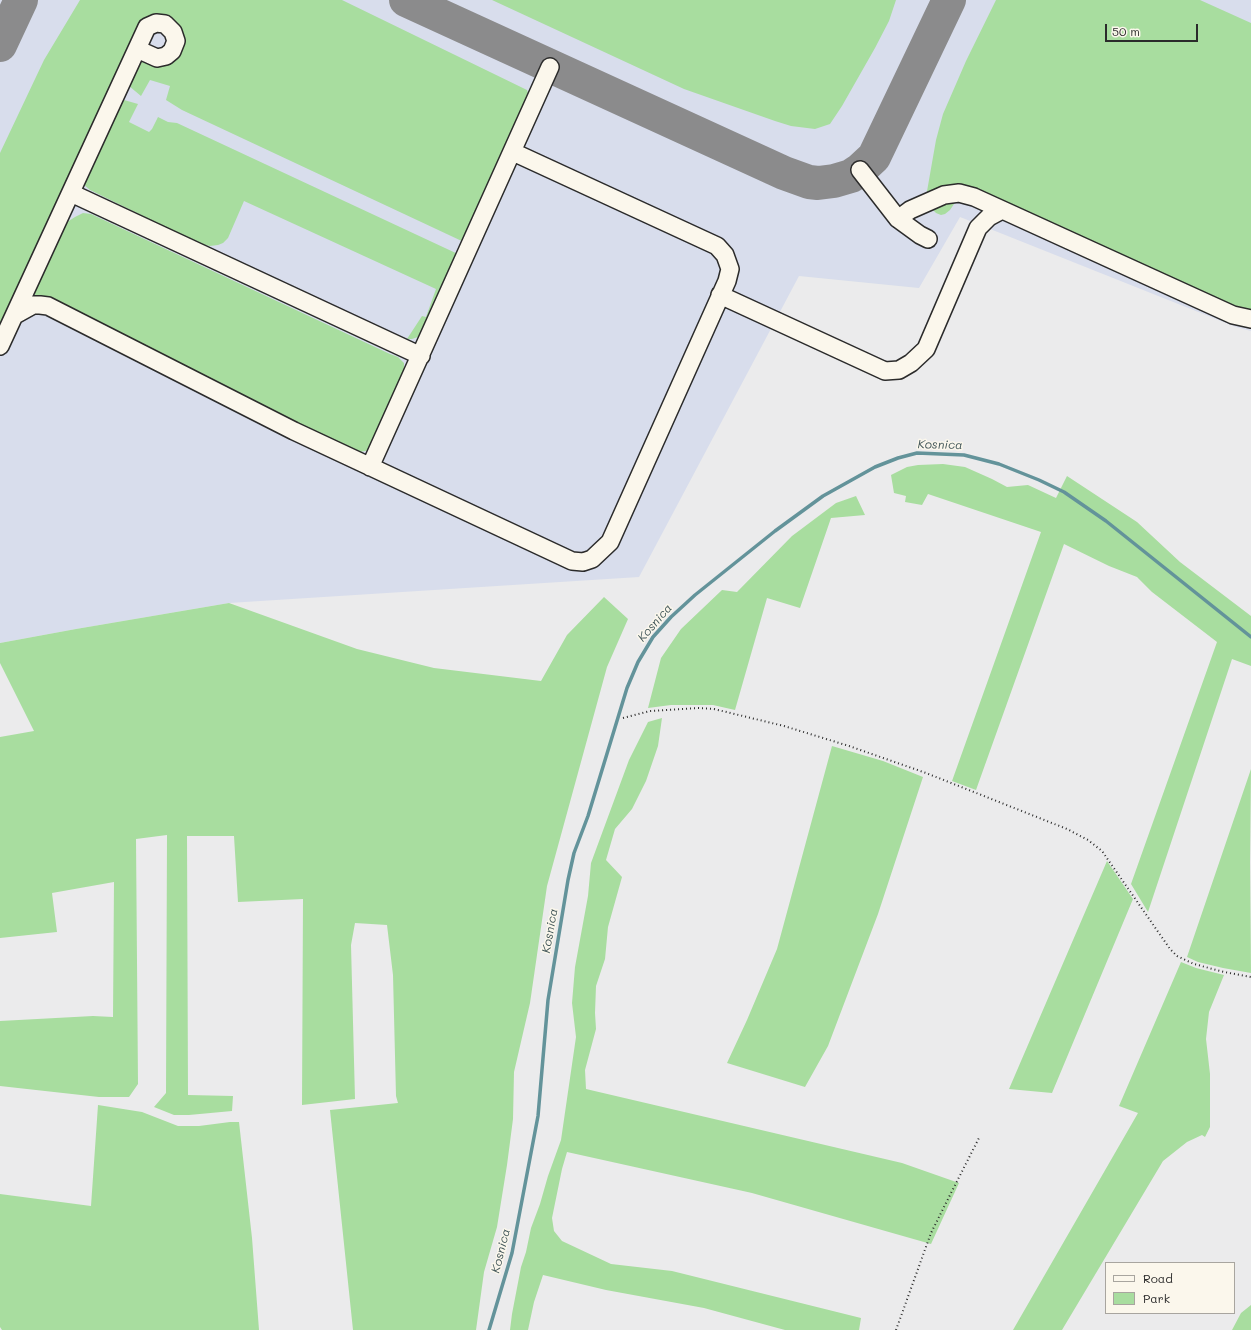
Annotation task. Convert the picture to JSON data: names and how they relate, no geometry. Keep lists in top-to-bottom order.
{
  "water": ["Kosnica"],
  "legend": ["Road", "Park"],
  "scale_bar": "50 m"
}
